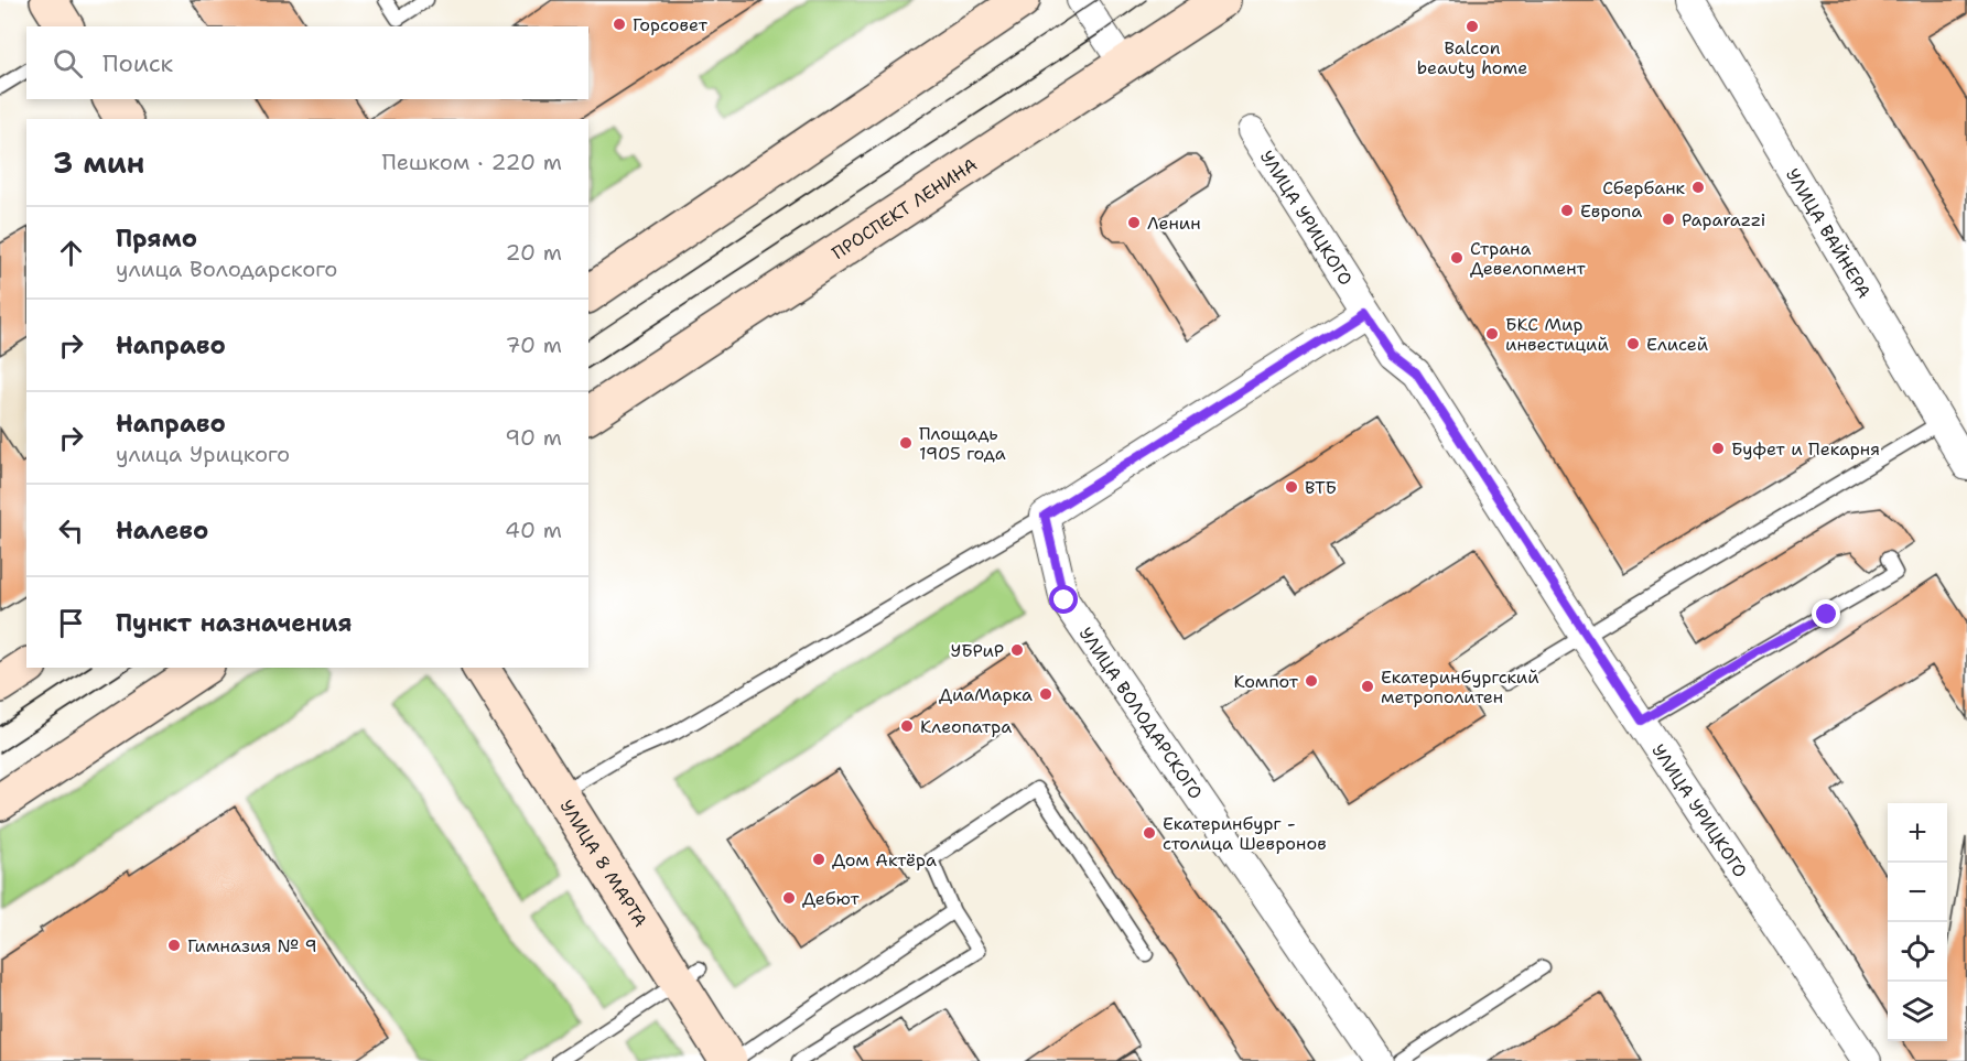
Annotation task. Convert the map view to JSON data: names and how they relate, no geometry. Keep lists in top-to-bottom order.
{
  "streets": {
    "main road": ["ПРОСПЕКТ ЛЕНИНА", "УЛИЦА 8 МАРТА"],
    "street": ["УЛИЦА УРИЦКОГО", "УЛИЦА ВАЙНЕРА", "УЛИЦА ВОЛОДАРСКОГО"]
  },
  "places": [
    "Горсовет",
    "Balcon beauty home",
    "Сбербанк",
    "Европа",
    "Paparazzi",
    "Ленин",
    "Страна Девелопмент",
    "БКС Мир инвестиций",
    "Елисей",
    "Площадь 1905 года",
    "Буфет и Пекарня",
    "ВТБ",
    "УБРиР",
    "Компот",
    "Екатеринбургский метрополитен",
    "ДиаМарка",
    "Клеопатра",
    "Екатеринбург - столица Шевронов",
    "Дом Актёра",
    "Дебют",
    "Гимназия № 9"
  ],
  "page": {
    "search": "Поиск",
    "heading": ["3 мин", "Пешком · 220 m"],
    "list": [
      ["Прямо", "улица Володарского", "20 m"],
      ["Направо", "70 m"],
      ["Направо", "улица Урицкого", "90 m"],
      ["Налево", "40 m"],
      "Пункт назначения"
    ],
    "map_buttons": ["+", "−"]
  }
}
